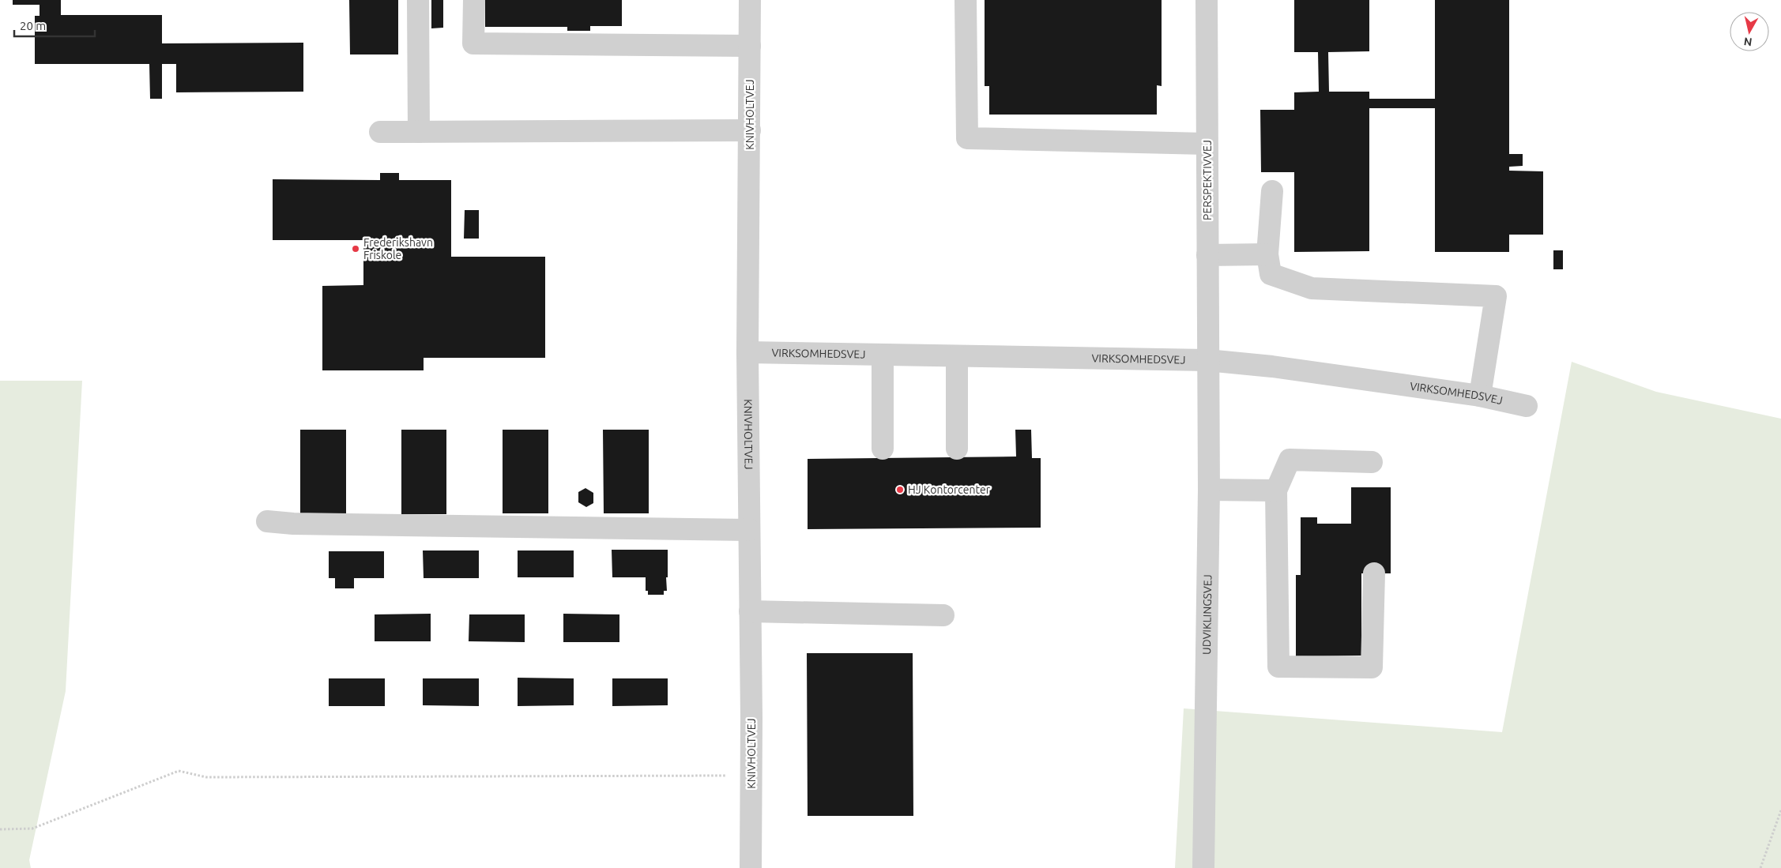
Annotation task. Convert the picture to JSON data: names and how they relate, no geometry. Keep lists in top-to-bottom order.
{
  "streets": {
    "street": [
      "KNIVHOLTVEJ",
      "PERSPEKTIVVEJ",
      "VIRKSOMHEDSVEJ",
      "UDVIKLINGSVEJ"
    ]
  },
  "crossings": [
    ["KNIVHOLTVEJ", "VIRKSOMHEDSVEJ"],
    ["PERSPEKTIVVEJ", "VIRKSOMHEDSVEJ"],
    ["PERSPEKTIVVEJ", "UDVIKLINGSVEJ"],
    ["VIRKSOMHEDSVEJ", "UDVIKLINGSVEJ"]
  ],
  "places": ["Frederikshavn Friskole", "HJ Kontorcenter"],
  "scale_bar": "20 m",
  "north": "bottom"
}
